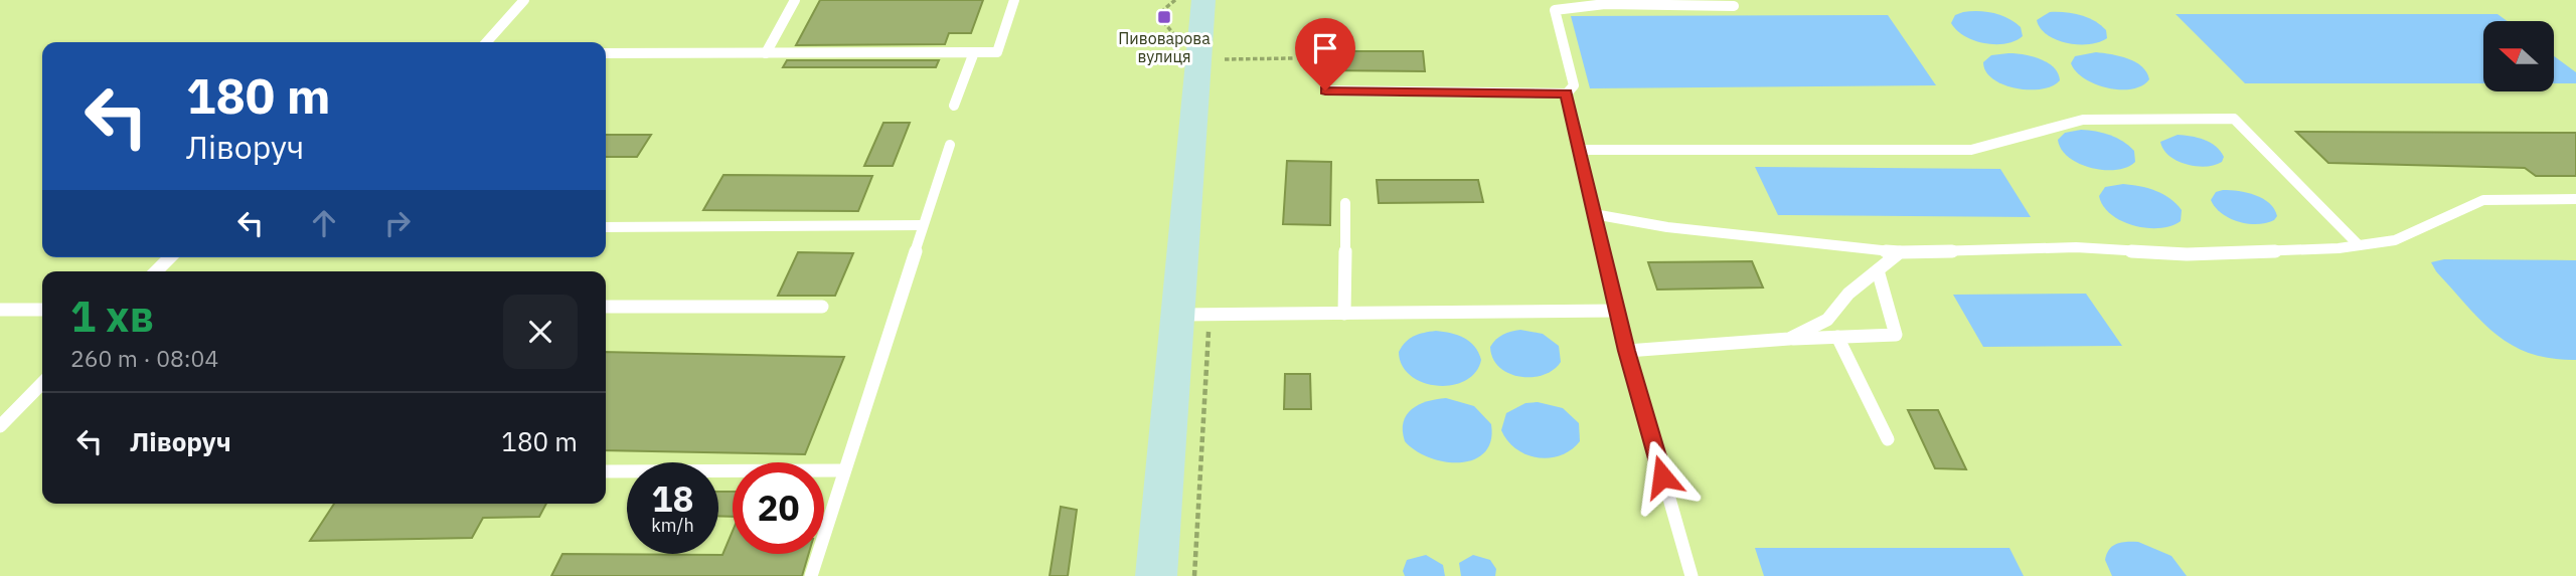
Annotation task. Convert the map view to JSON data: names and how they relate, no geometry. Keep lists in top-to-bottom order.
{
  "places": {
    "transit": ["Пивоварова вулиця"]
  },
  "north": "left",
  "page": {
    "turn": ["180 m", "Ліворуч"],
    "heading": ["1 хв", "260 m · 08:04"],
    "list": [
      {
        "name": "Ліворуч",
        "value": "180 m"
      }
    ],
    "speed": "18 km/h",
    "limit": "20"
  }
}
